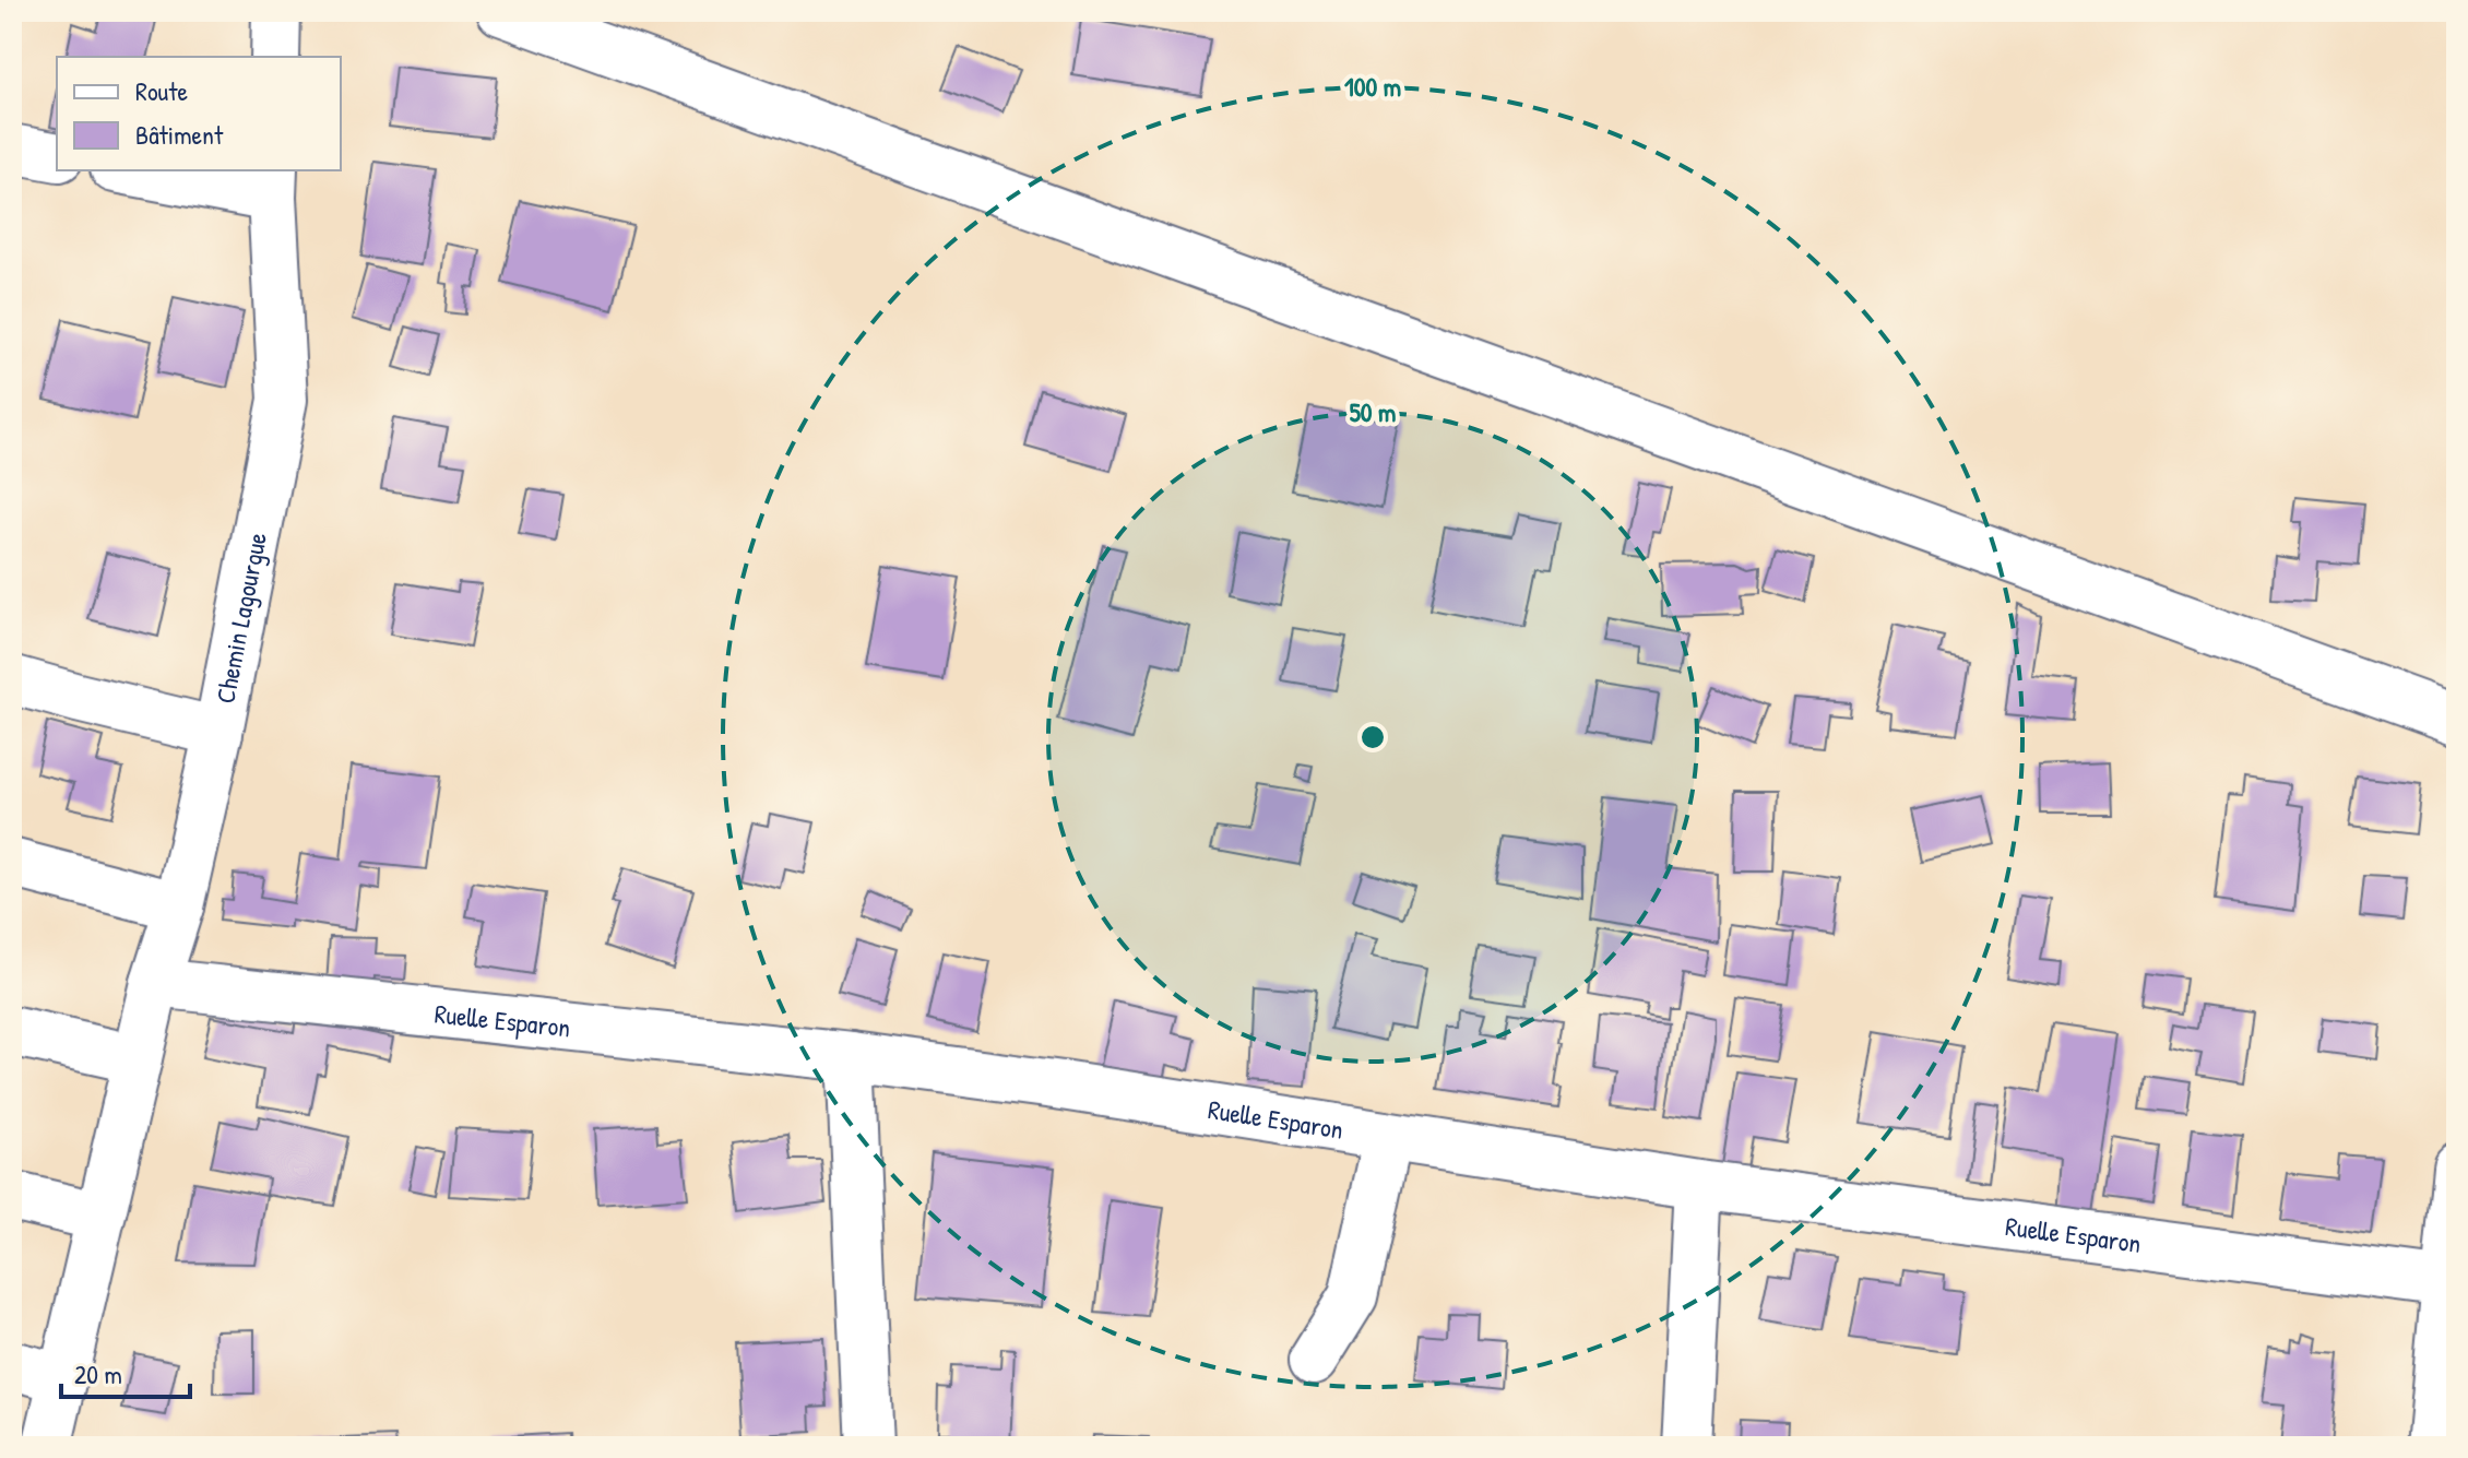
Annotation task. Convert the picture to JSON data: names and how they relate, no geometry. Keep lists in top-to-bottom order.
{
  "streets": {
    "street": ["Chemin Lagourgue", "Ruelle Esparon"]
  },
  "crossings": [
    ["Chemin Lagourgue", "Ruelle Esparon"]
  ],
  "legend": ["Route", "Bâtiment"],
  "scale_bar": "20 m",
  "rings": ["100 m", "50 m"]
}
